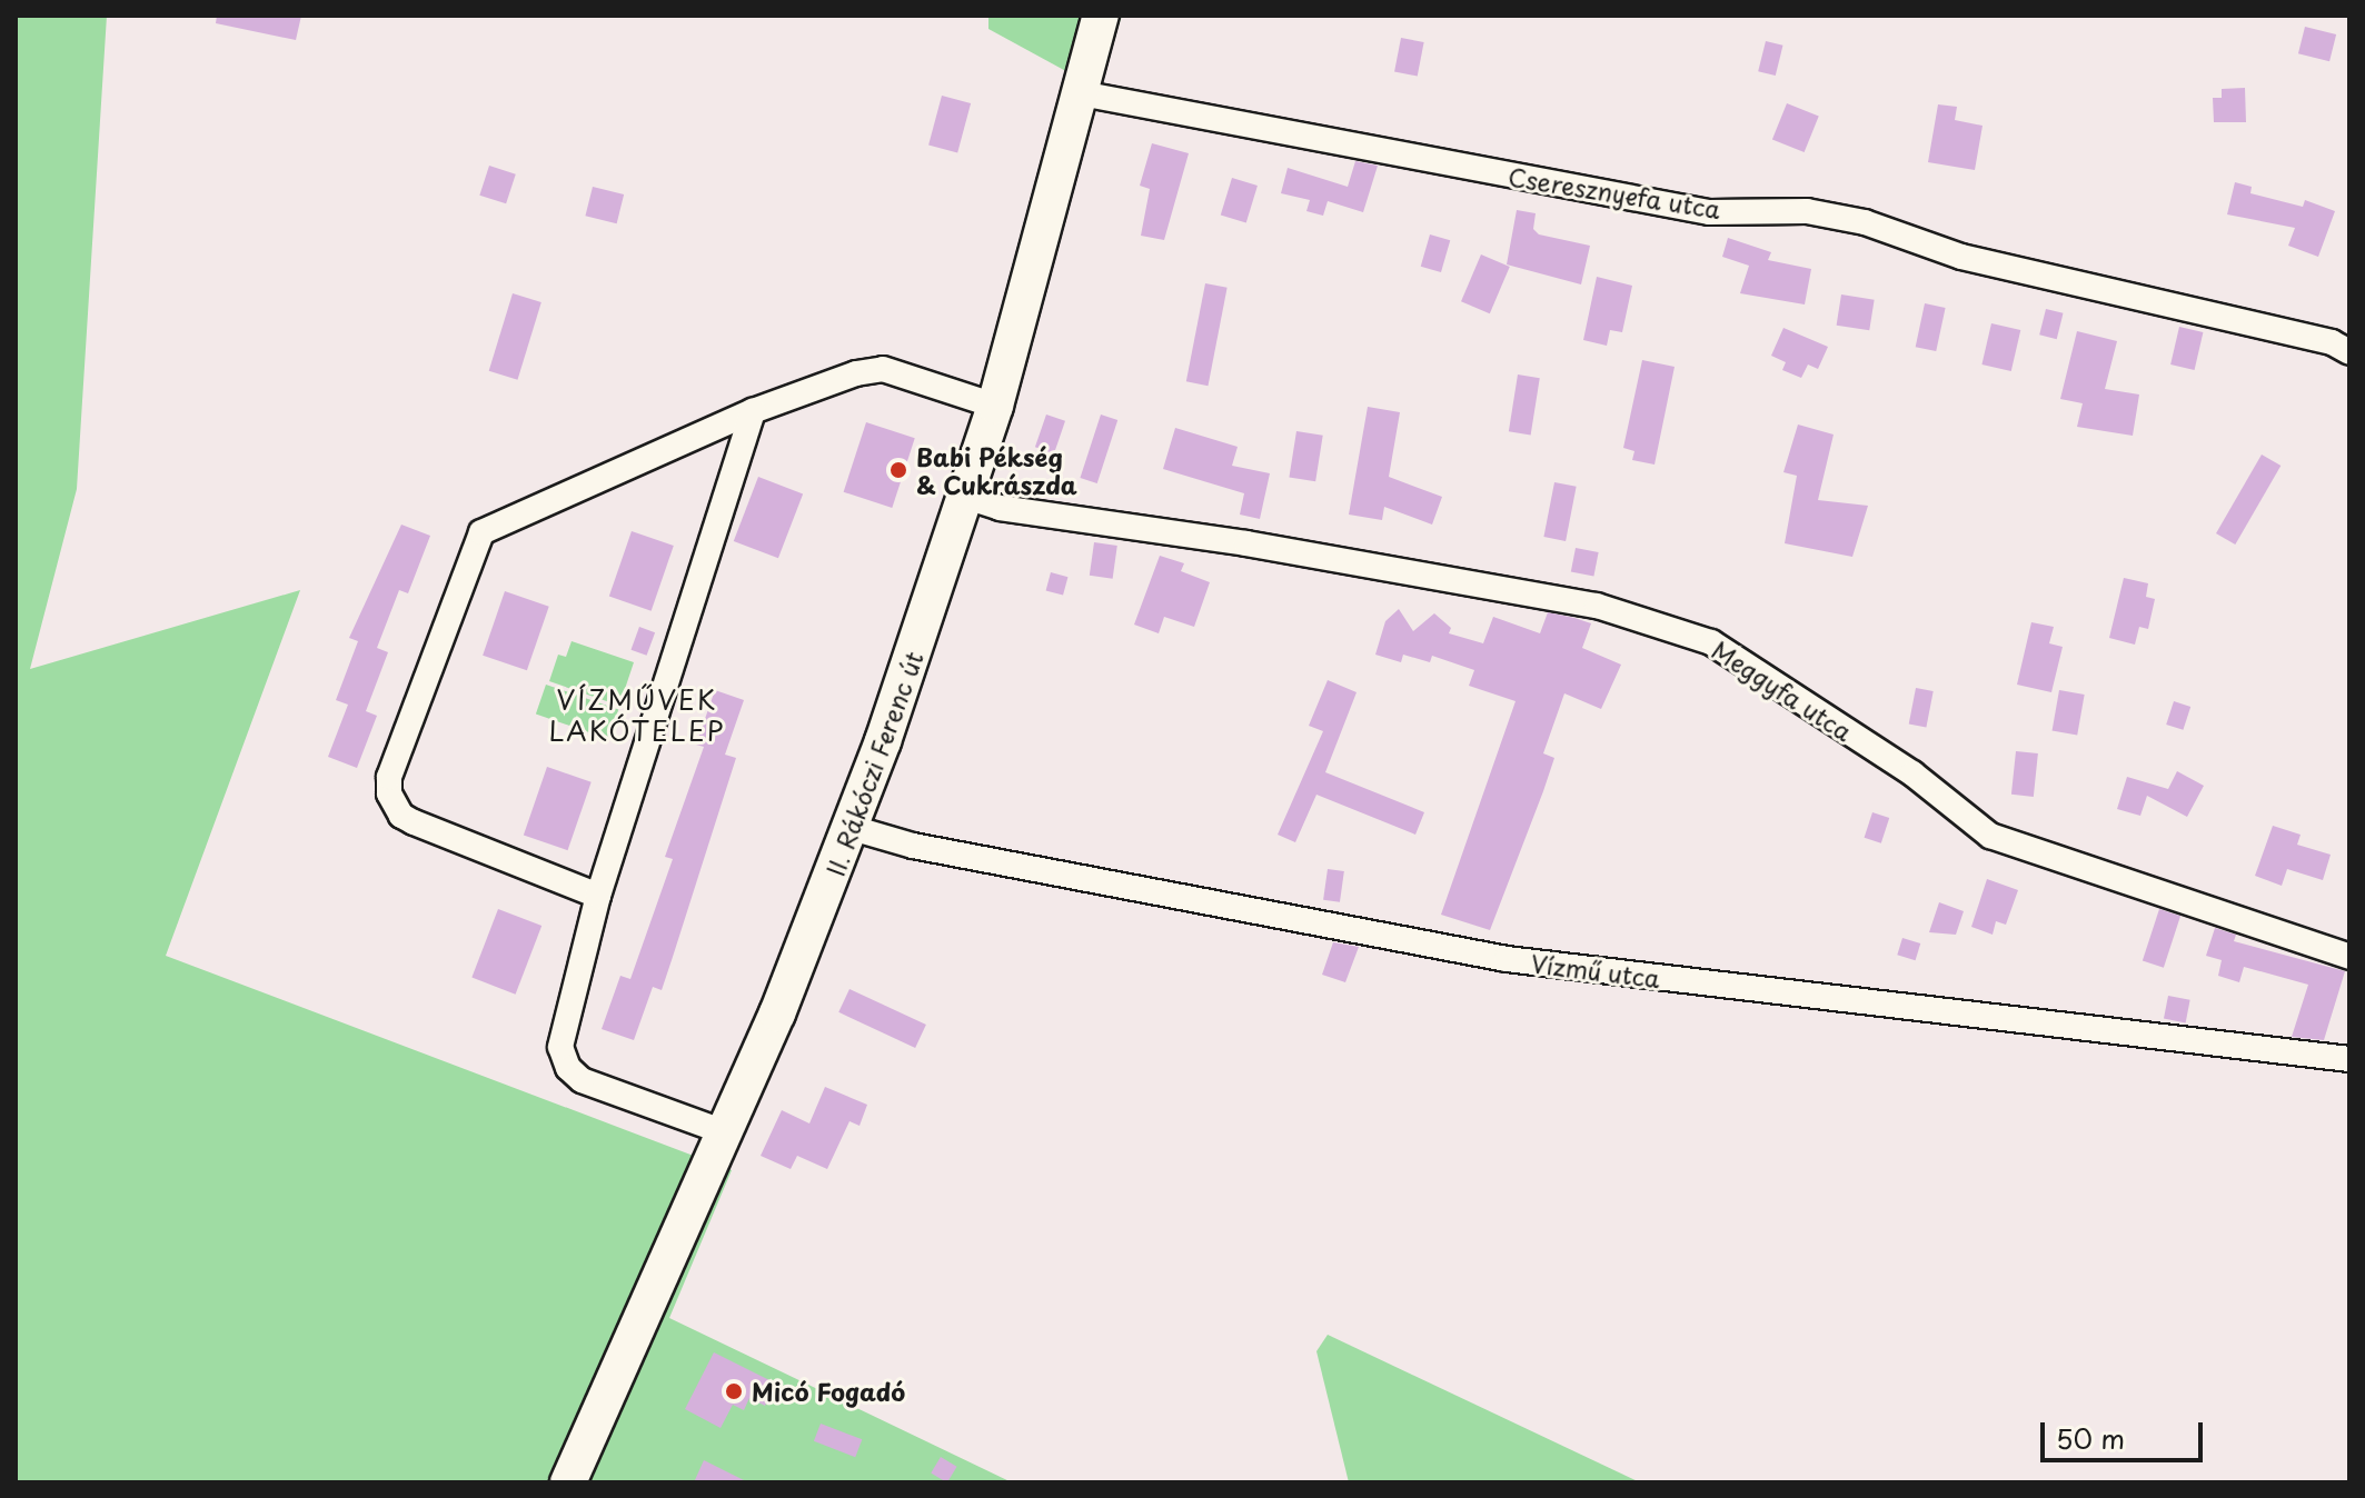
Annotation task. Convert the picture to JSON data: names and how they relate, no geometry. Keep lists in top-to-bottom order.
{
  "streets": {
    "main road": ["II. Rákóczi Ferenc út"],
    "street": ["Cseresznyefa utca", "Meggyfa utca", "Vízmű utca"]
  },
  "crossings": [
    ["Cseresznyefa utca", "II. Rákóczi Ferenc út"],
    ["Meggyfa utca", "II. Rákóczi Ferenc út"],
    ["II. Rákóczi Ferenc út", "Vízmű utca"]
  ],
  "districts": ["VÍZMŰVEK LAKÓTELEP"],
  "places": ["Babi Pékség & Cukrászda", "Micó Fogadó"],
  "scale_bar": "50 m"
}
